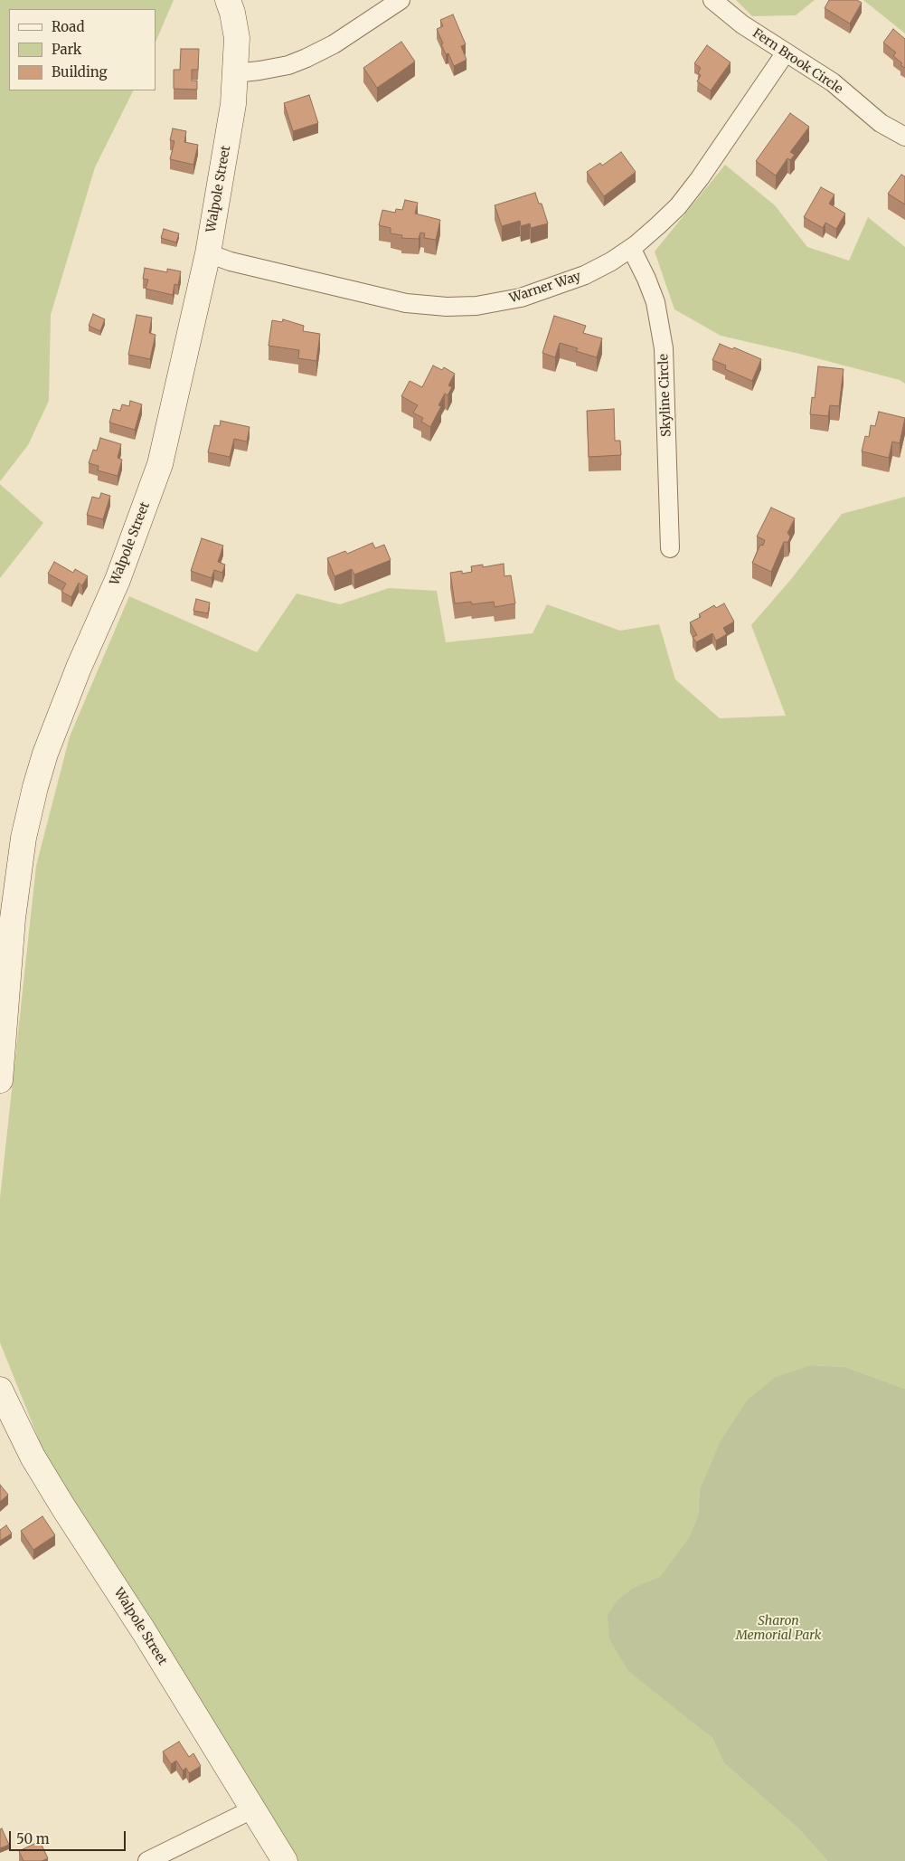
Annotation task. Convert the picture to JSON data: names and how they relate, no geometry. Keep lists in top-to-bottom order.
{
  "streets": {
    "main road": ["Walpole Street"],
    "street": ["Fern Brook Circle", "Warner Way", "Skyline Circle"]
  },
  "crossings": [
    ["Fern Brook Circle", "Warner Way"],
    ["Walpole Street", "Warner Way"],
    ["Warner Way", "Skyline Circle"]
  ],
  "parks": ["Sharon Memorial Park"],
  "legend": ["Road", "Park", "Building"],
  "scale_bar": "50 m"
}
